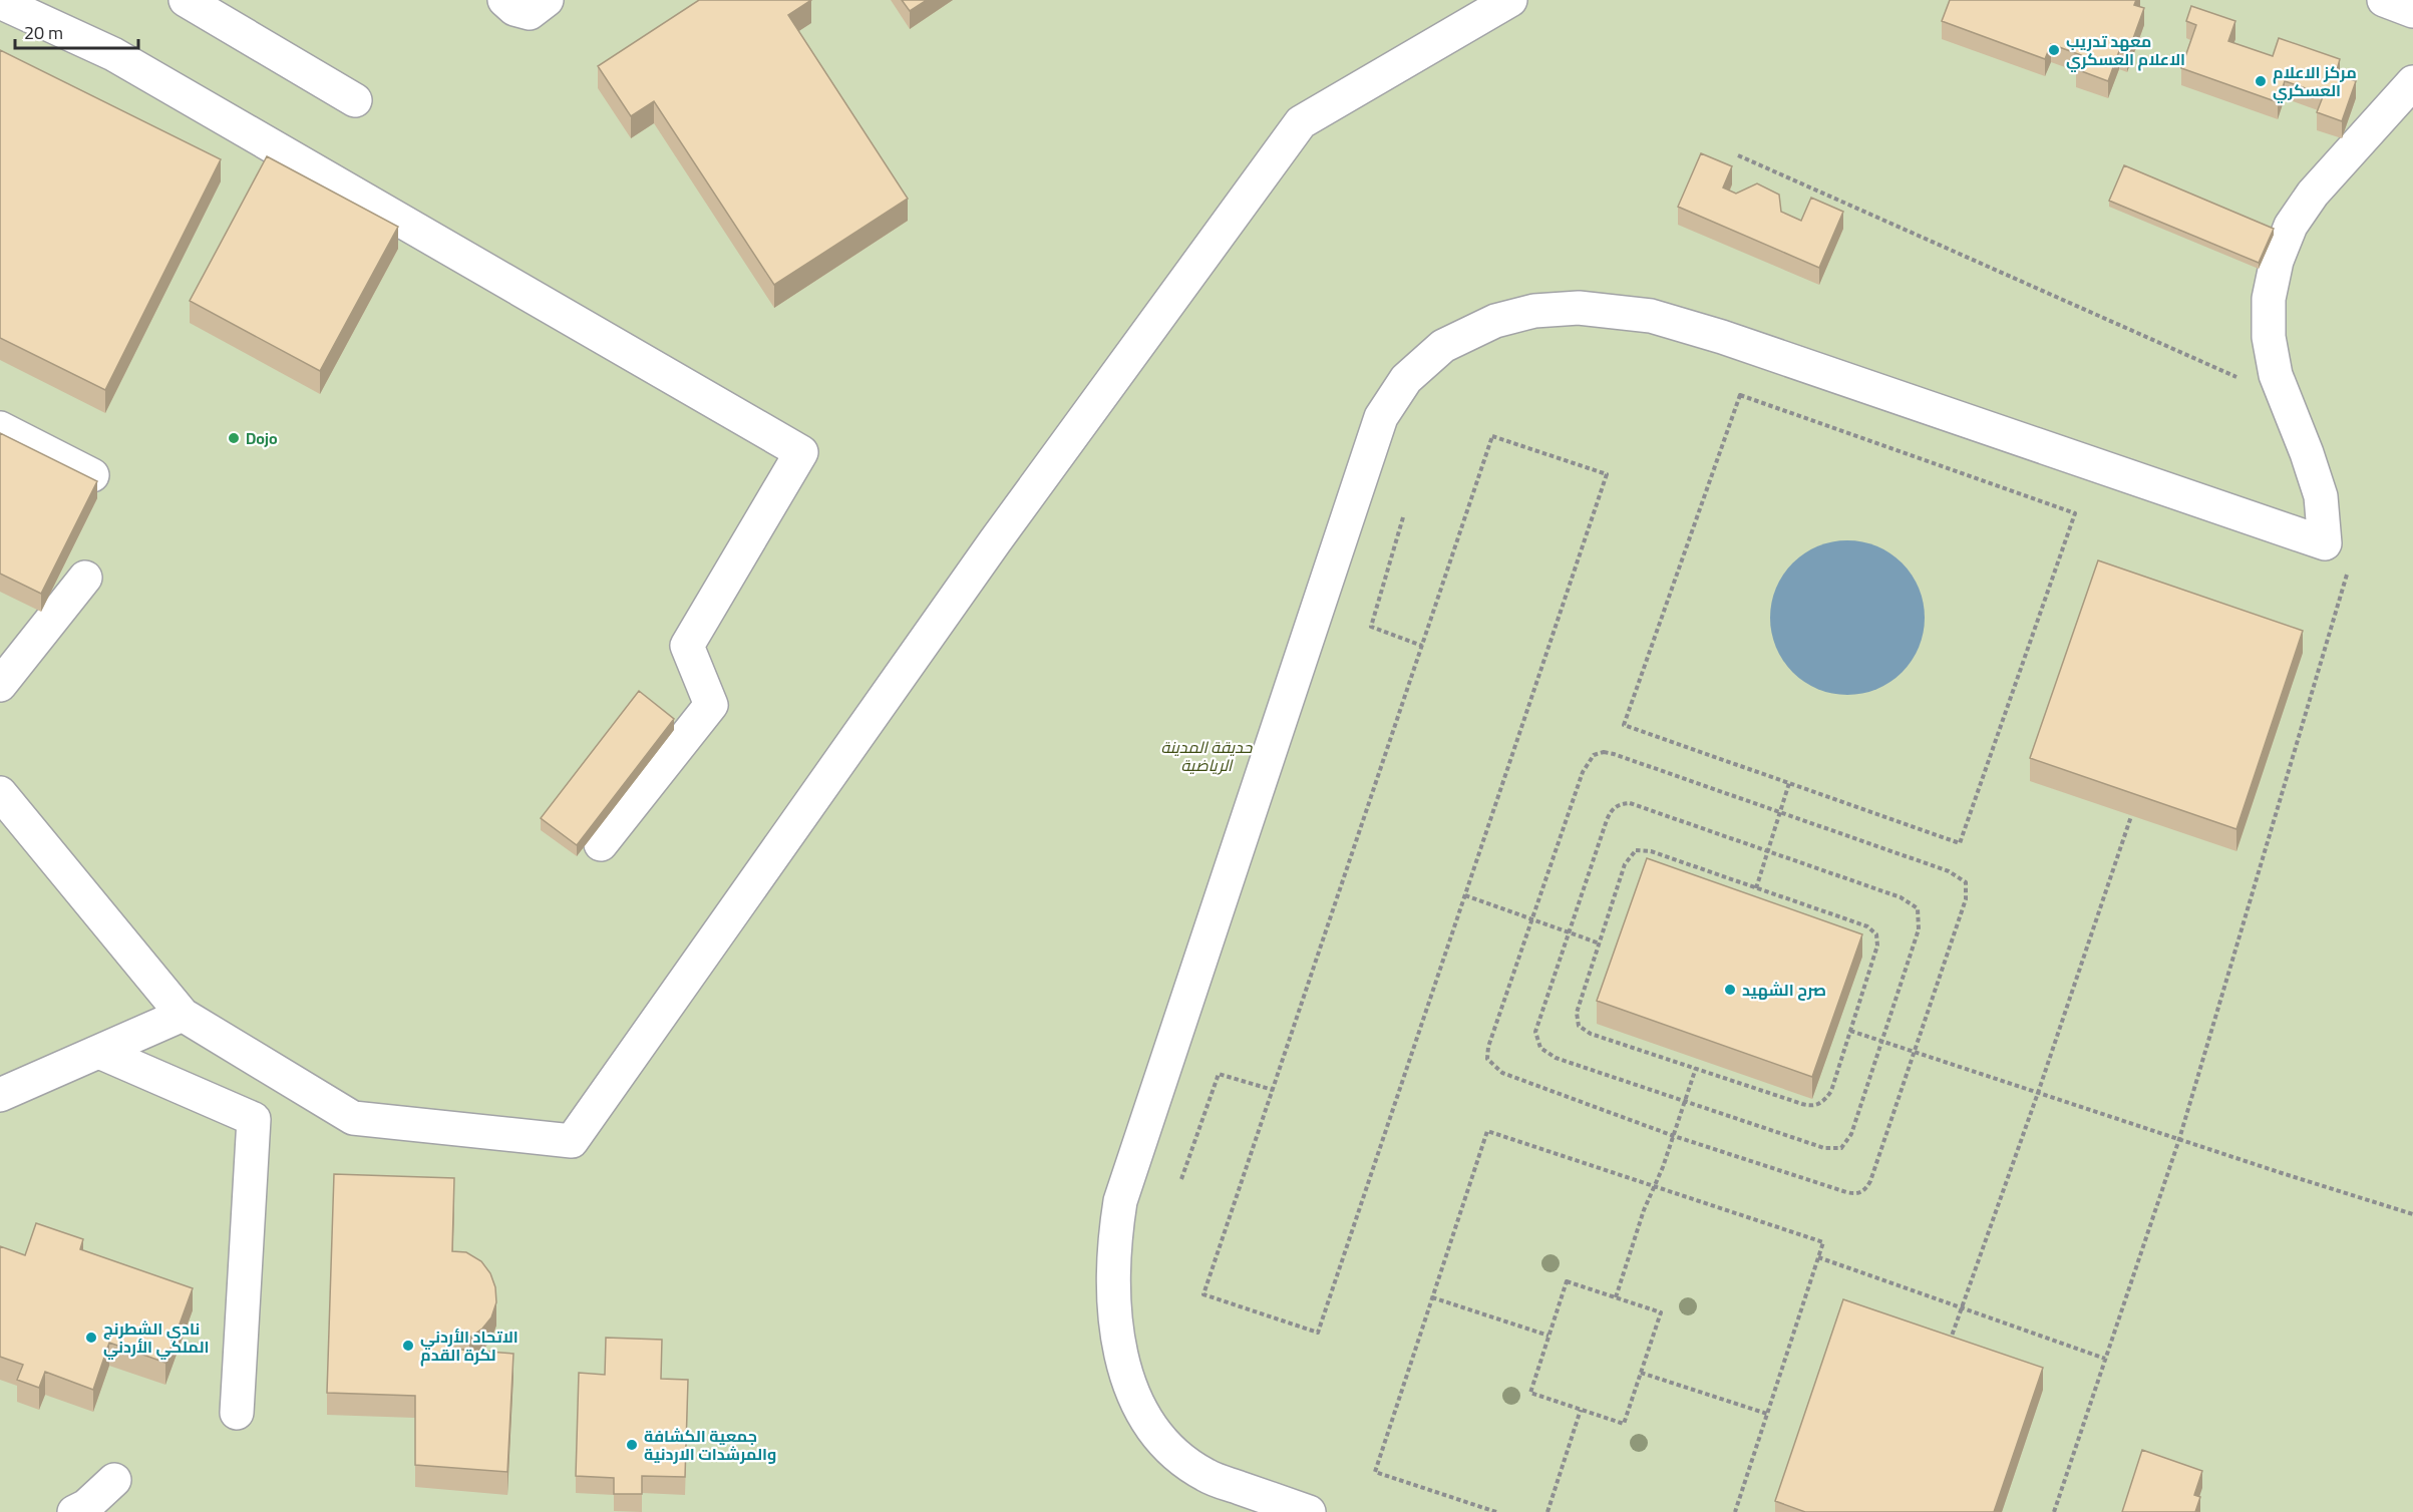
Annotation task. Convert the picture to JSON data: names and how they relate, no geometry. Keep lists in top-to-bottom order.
{
  "parks": ["حديقة المدينة الرياضية"],
  "places": [
    "معهد تدريب الاعلام العسكري",
    "مركز الاعلام العسكري",
    "Dojo",
    "صرح الشهيد",
    "نادي الشطرنج الملكي الأردني",
    "الاتحاد الأردني لكرة القدم",
    "جمعية الكشافة والمرشدات الاردنية"
  ],
  "scale_bar": "20 m"
}
